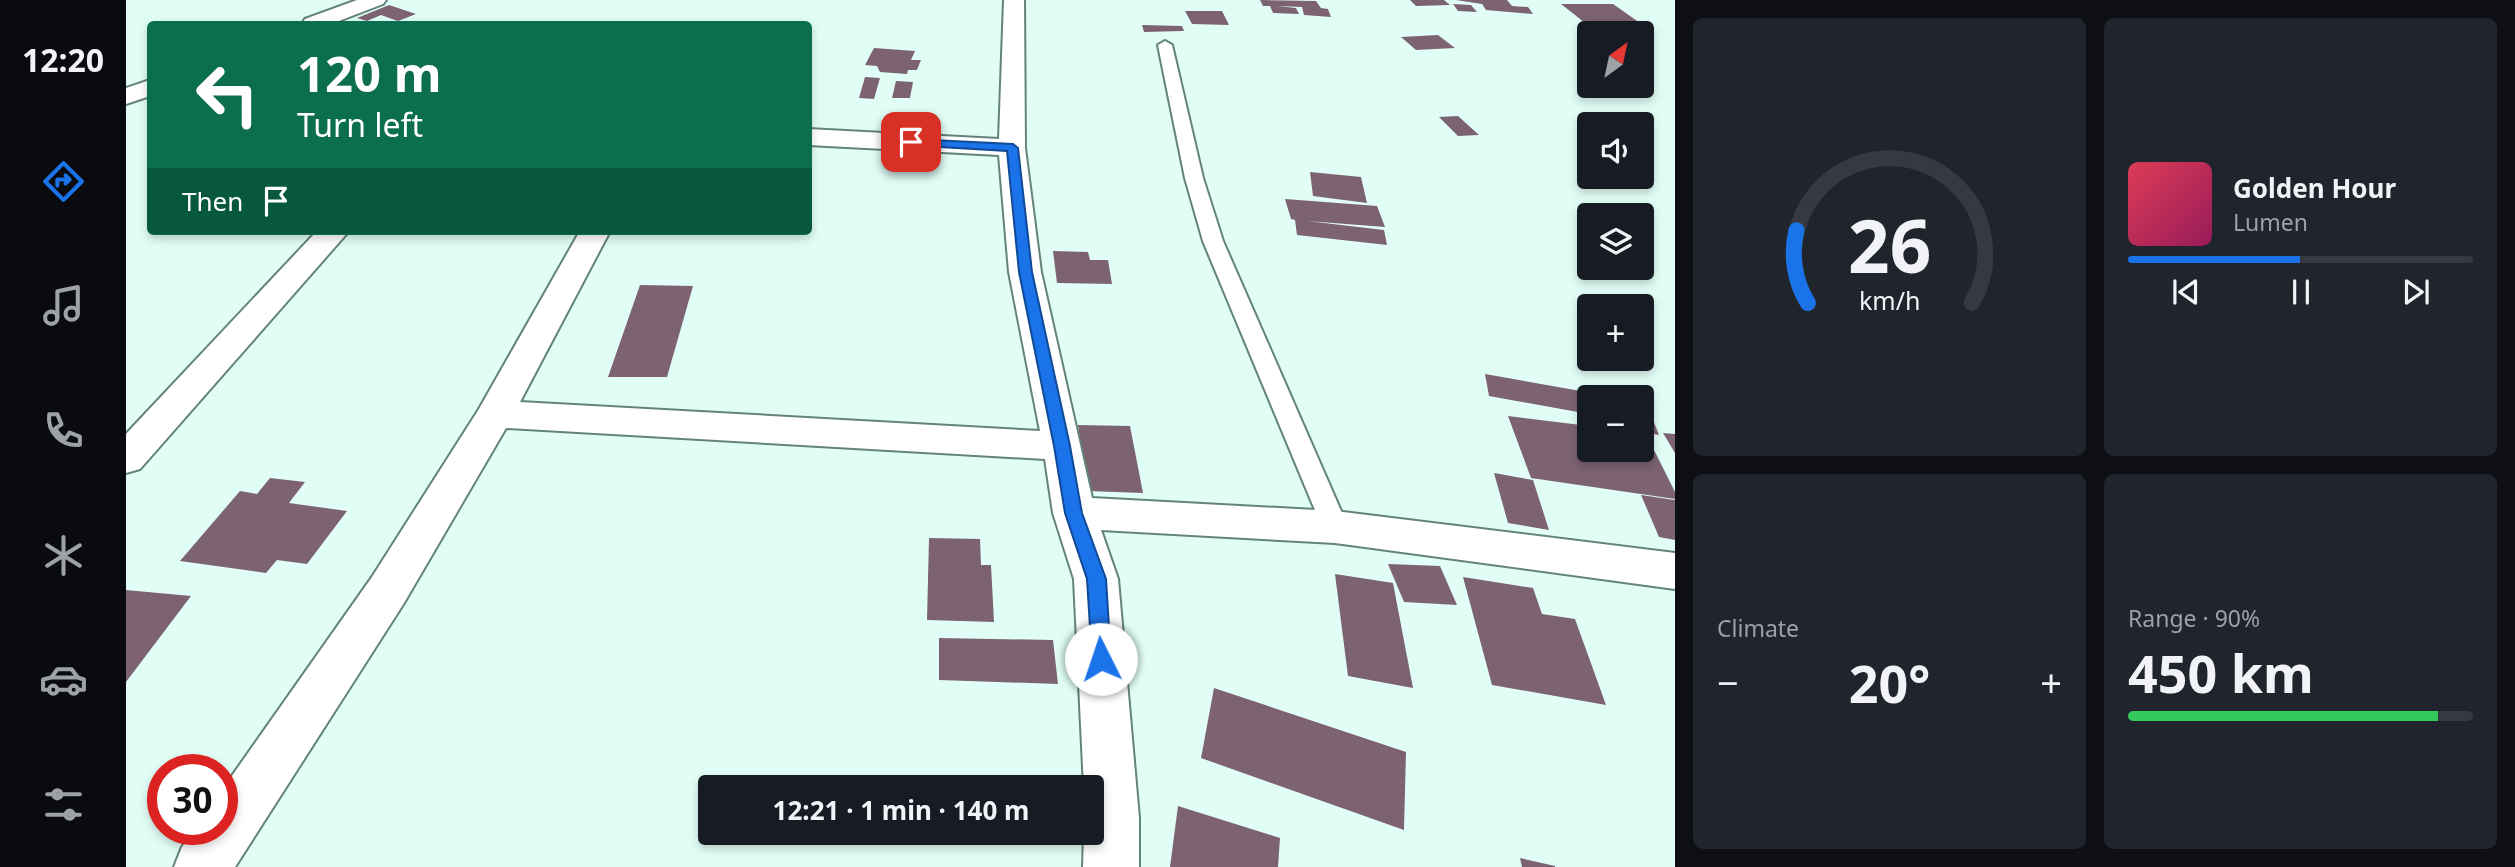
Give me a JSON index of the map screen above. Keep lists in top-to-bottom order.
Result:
{
  "north": "top right",
  "page": {
    "tabs": "12:20",
    "map_buttons": ["+", "−"],
    "turn": ["120 m", "Turn left"],
    "song": ["Golden Hour", "Lumen"],
    "then": "Then",
    "tile": [
      "Climate",
      ["Range · 90%", "450 km"]
    ],
    "heat": ["−", "20°", "+"],
    "limit": "30",
    "trip": "12:21 · 1 min · 140 m",
    "gauge": ["26", "km/h"]
  }
}
